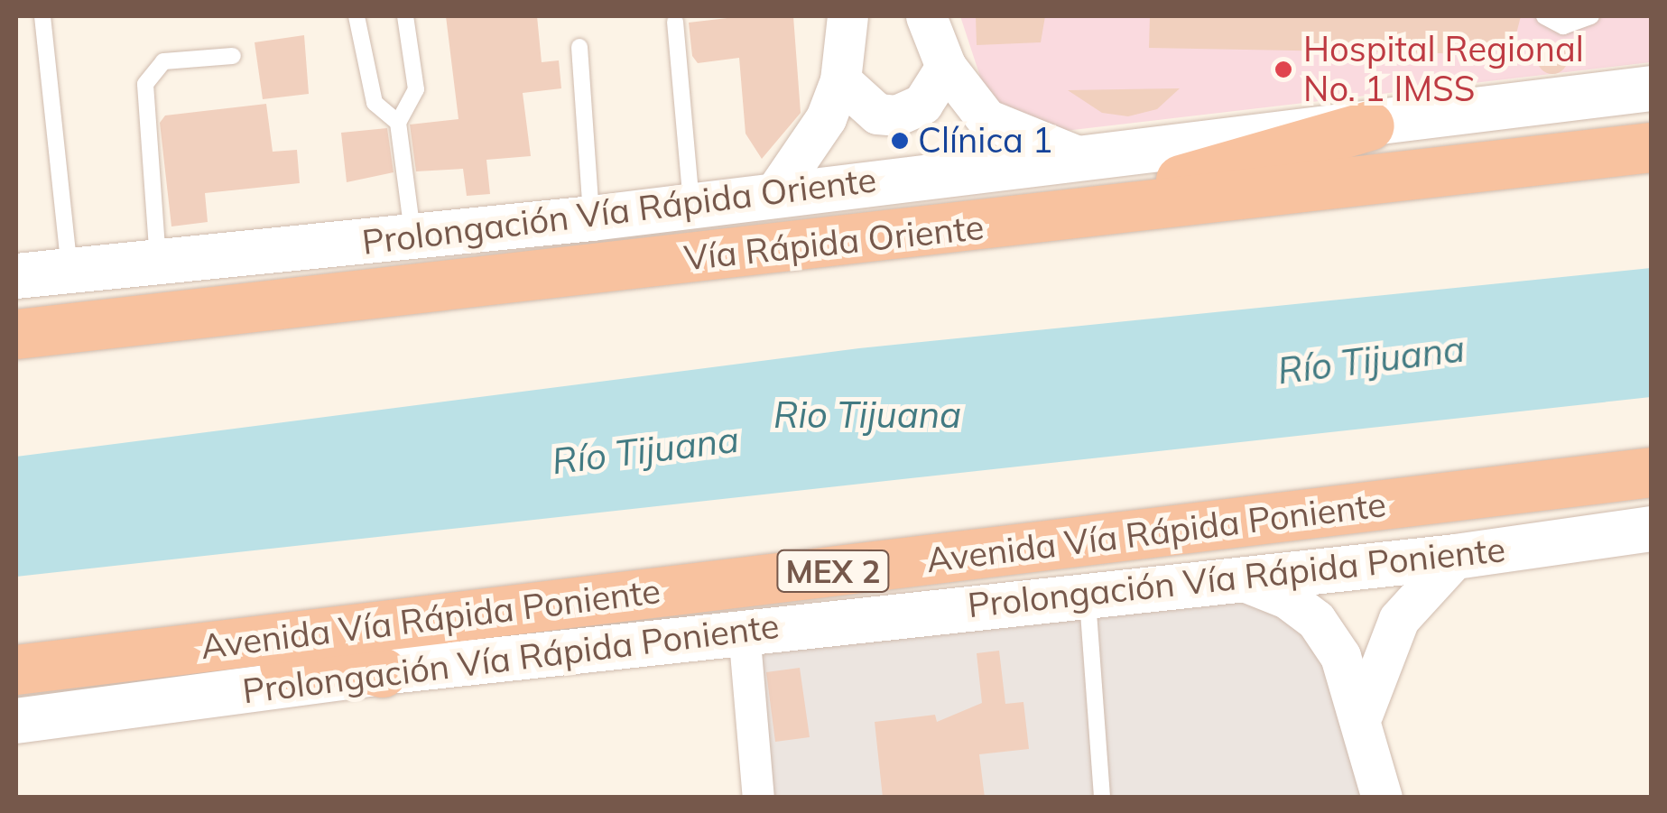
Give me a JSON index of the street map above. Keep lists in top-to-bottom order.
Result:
{
  "streets": {
    "highway": ["Vía Rápida Oriente", "Avenida Vía Rápida Poniente", "MEX 2"],
    "main road": ["Prolongación Vía Rápida Oriente", "Prolongación Vía Rápida Poniente"]
  },
  "water": ["Río Tijuana", "Rio Tijuana"],
  "places": ["Hospital Regional No. 1 IMSS", "Clínica 1"]
}
